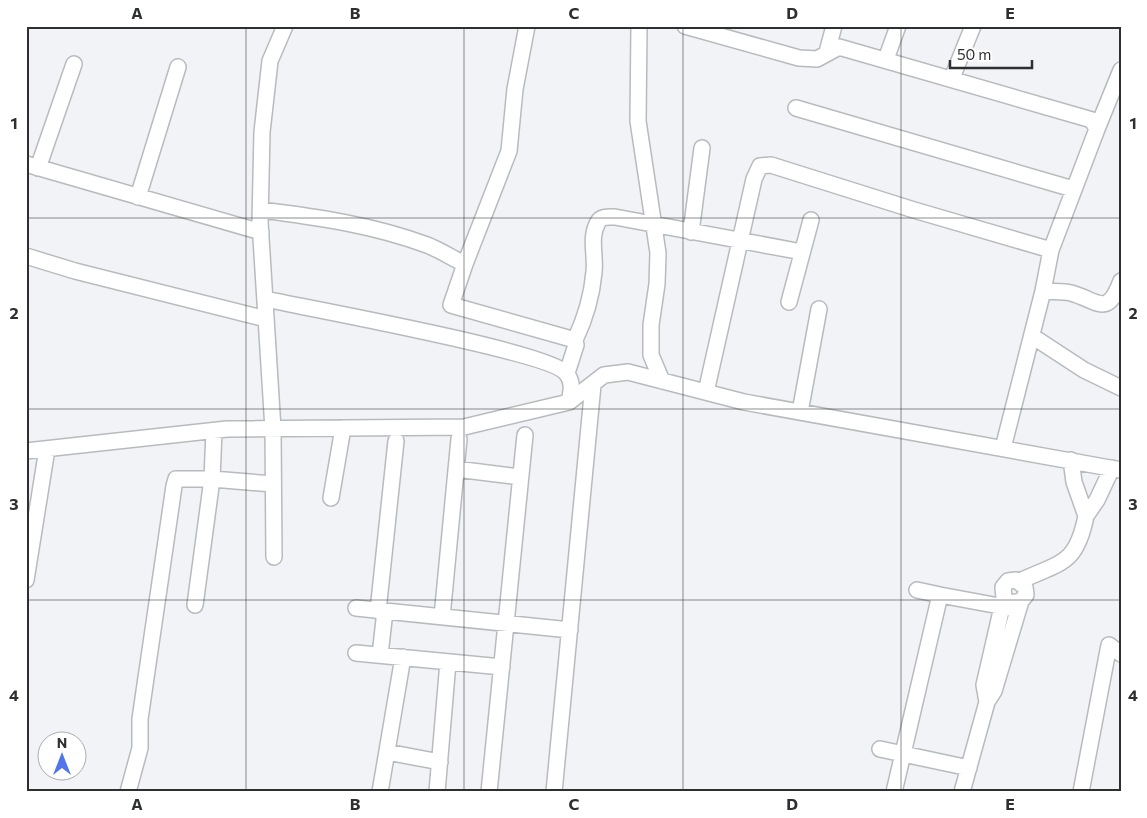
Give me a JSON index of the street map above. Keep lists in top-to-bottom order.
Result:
{
  "scale_bar": "50 m",
  "north": "top",
  "grid": {
    "columns": [
      "A",
      "B",
      "C",
      "D",
      "E"
    ],
    "rows": [
      "1",
      "2",
      "3",
      "4"
    ]
  }
}
